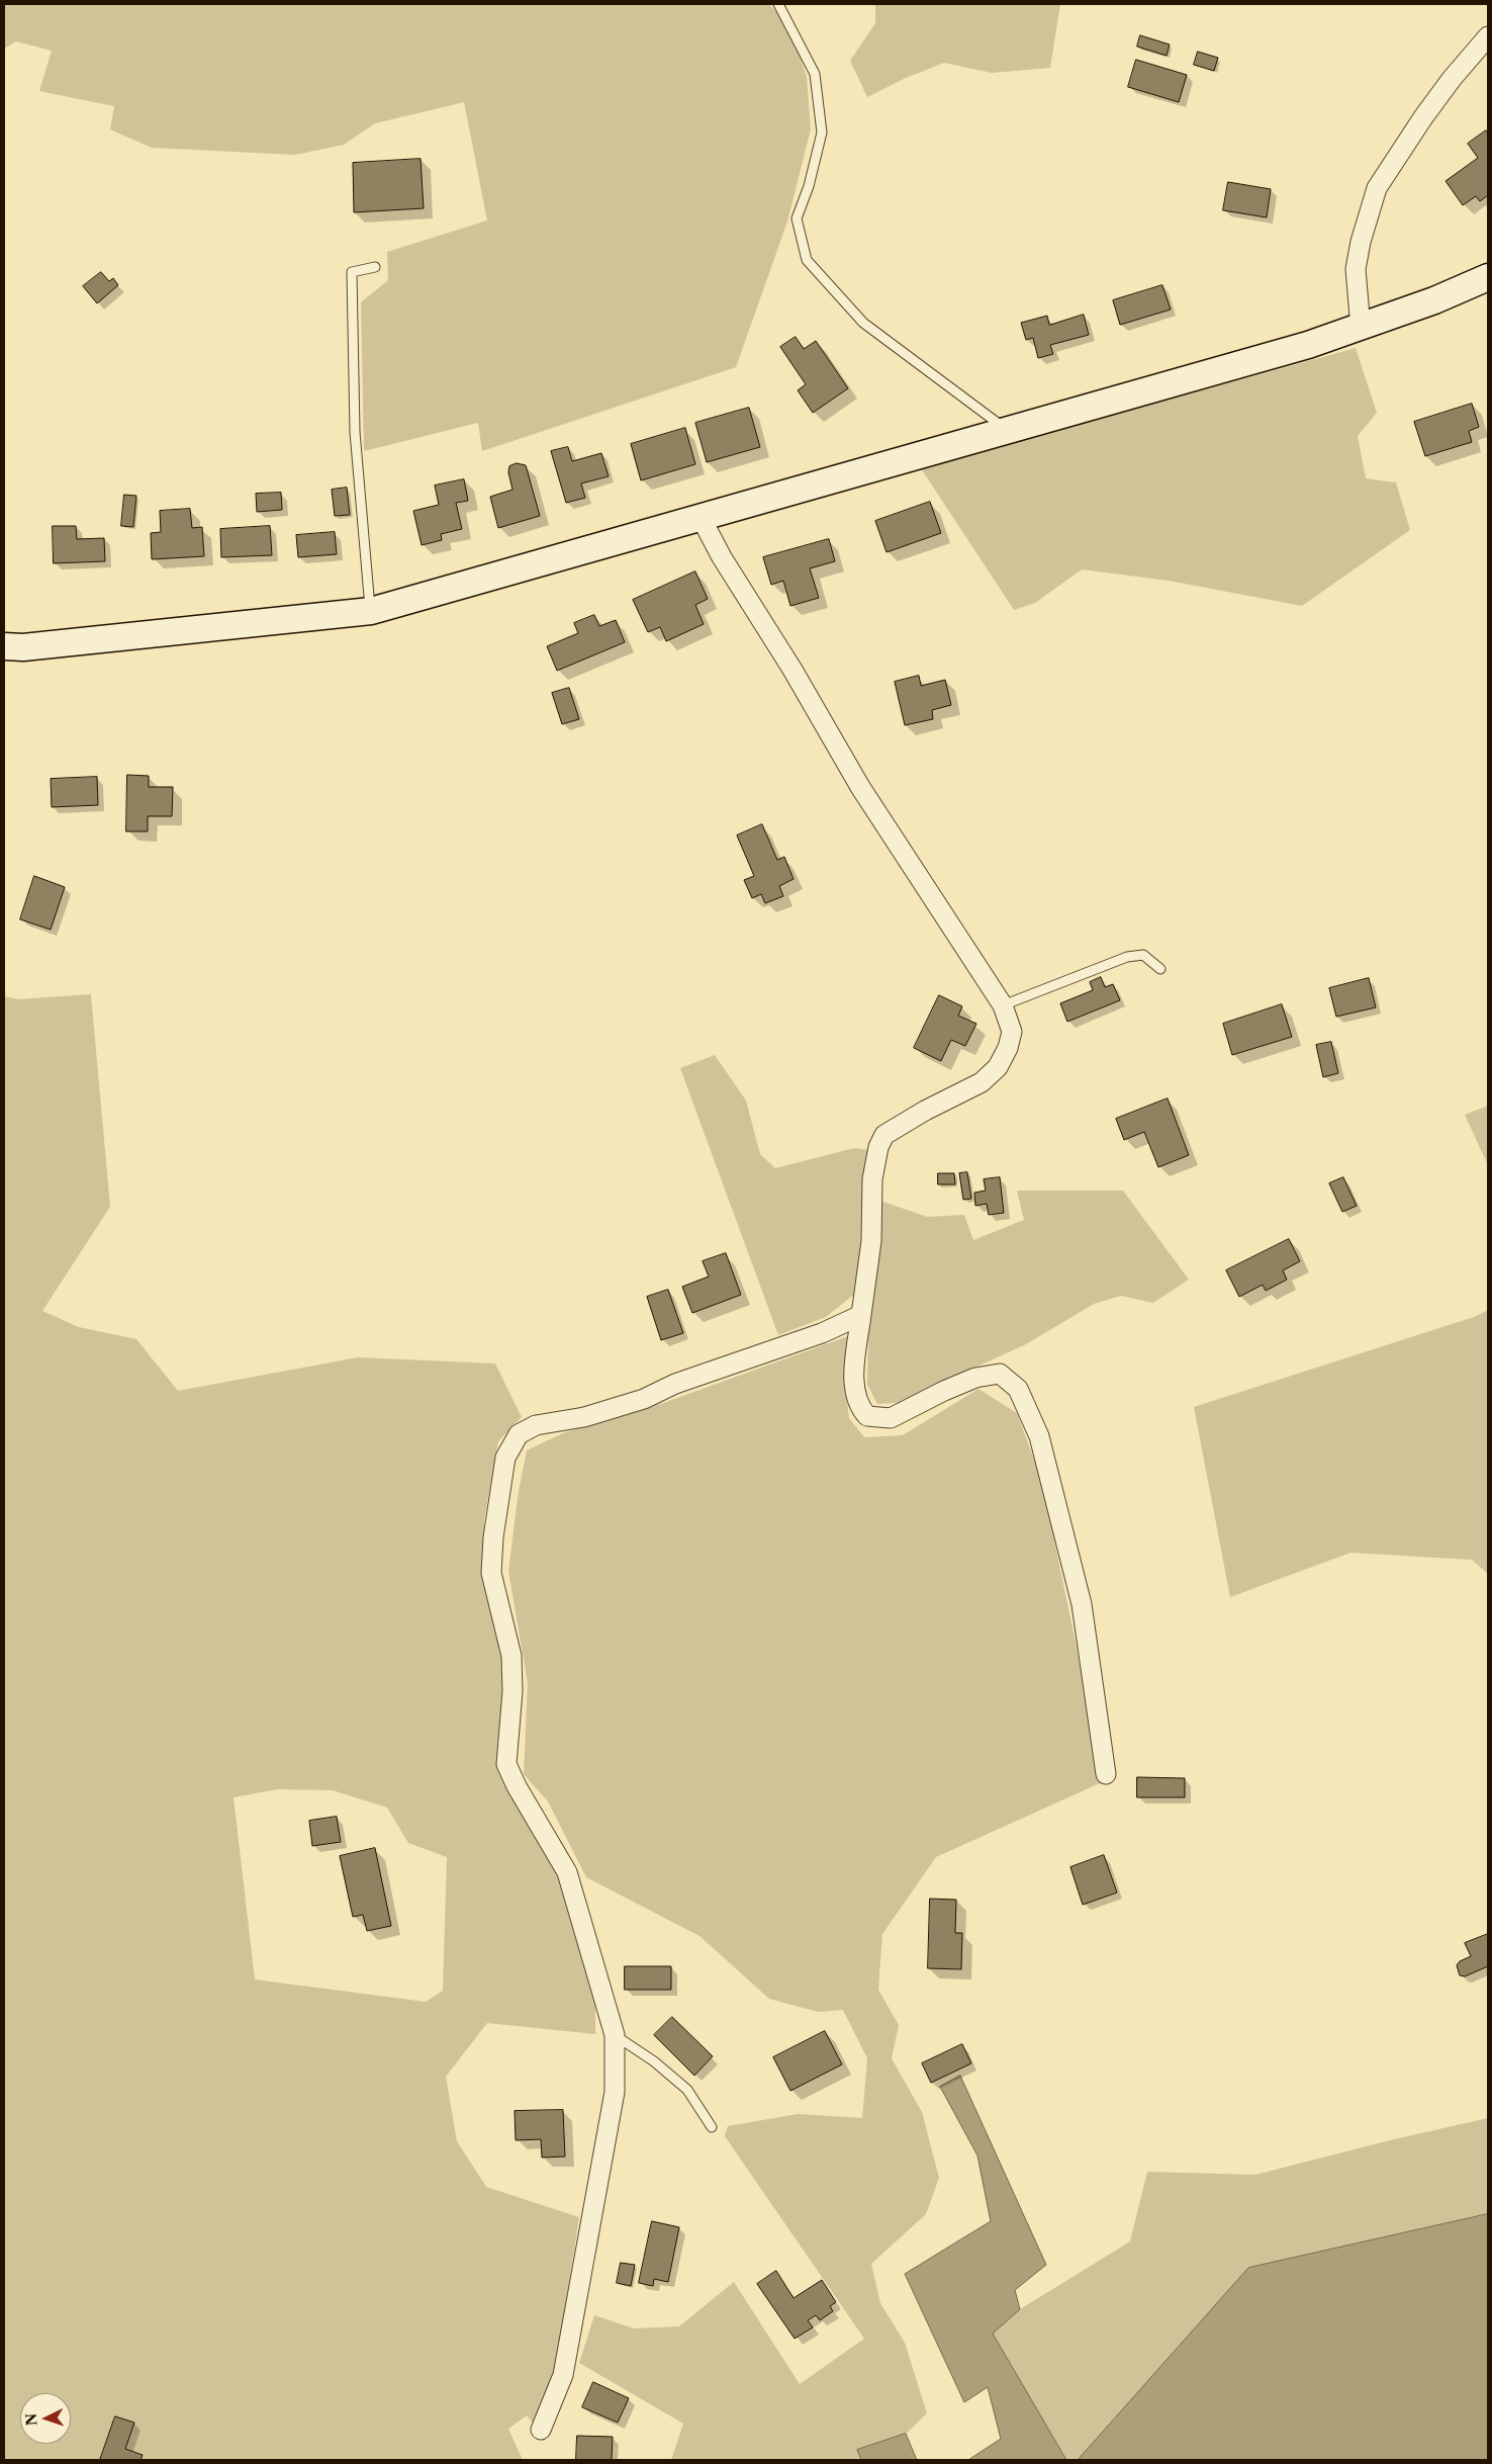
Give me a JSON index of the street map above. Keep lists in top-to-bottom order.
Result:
{
  "north": "left"
}
